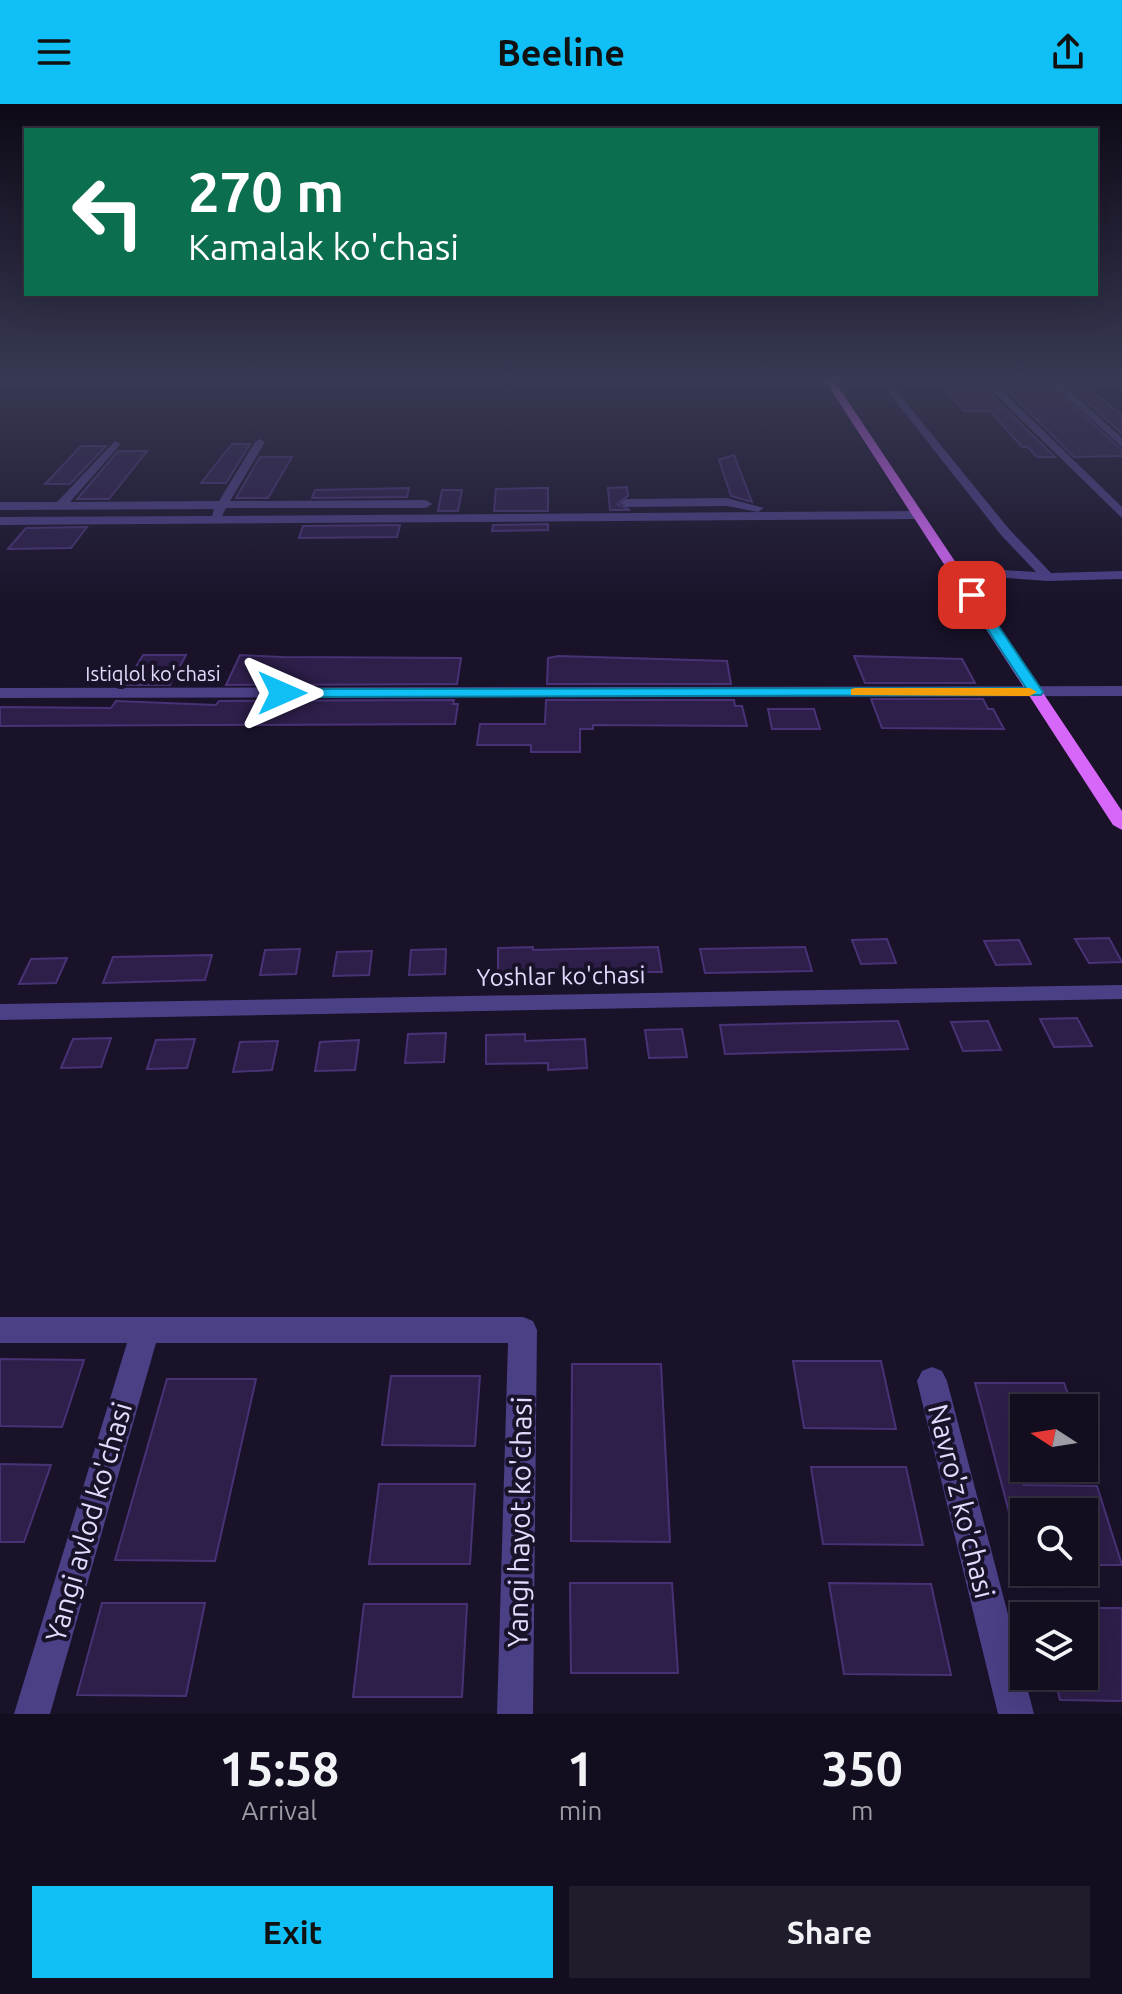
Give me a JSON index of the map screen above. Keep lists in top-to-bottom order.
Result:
{
  "streets": {
    "street": [
      "Istiqlol ko'chasi",
      "Yoshlar ko'chasi",
      "Navro'z ko'chasi",
      "Yangi avlod ko'chasi",
      "Yangi hayot ko'chasi"
    ]
  },
  "crossings": [
    ["Yangi avlod ko'chasi", "Yangi hayot ko'chasi"]
  ],
  "north": "left",
  "page": {
    "header": "Beeline",
    "turn": ["270 m", "Kamalak ko'chasi"],
    "eta": [
      "15:58",
      "Arrival",
      "1",
      "min",
      "350",
      "m"
    ],
    "buttons": ["Exit", "Share"]
  }
}
